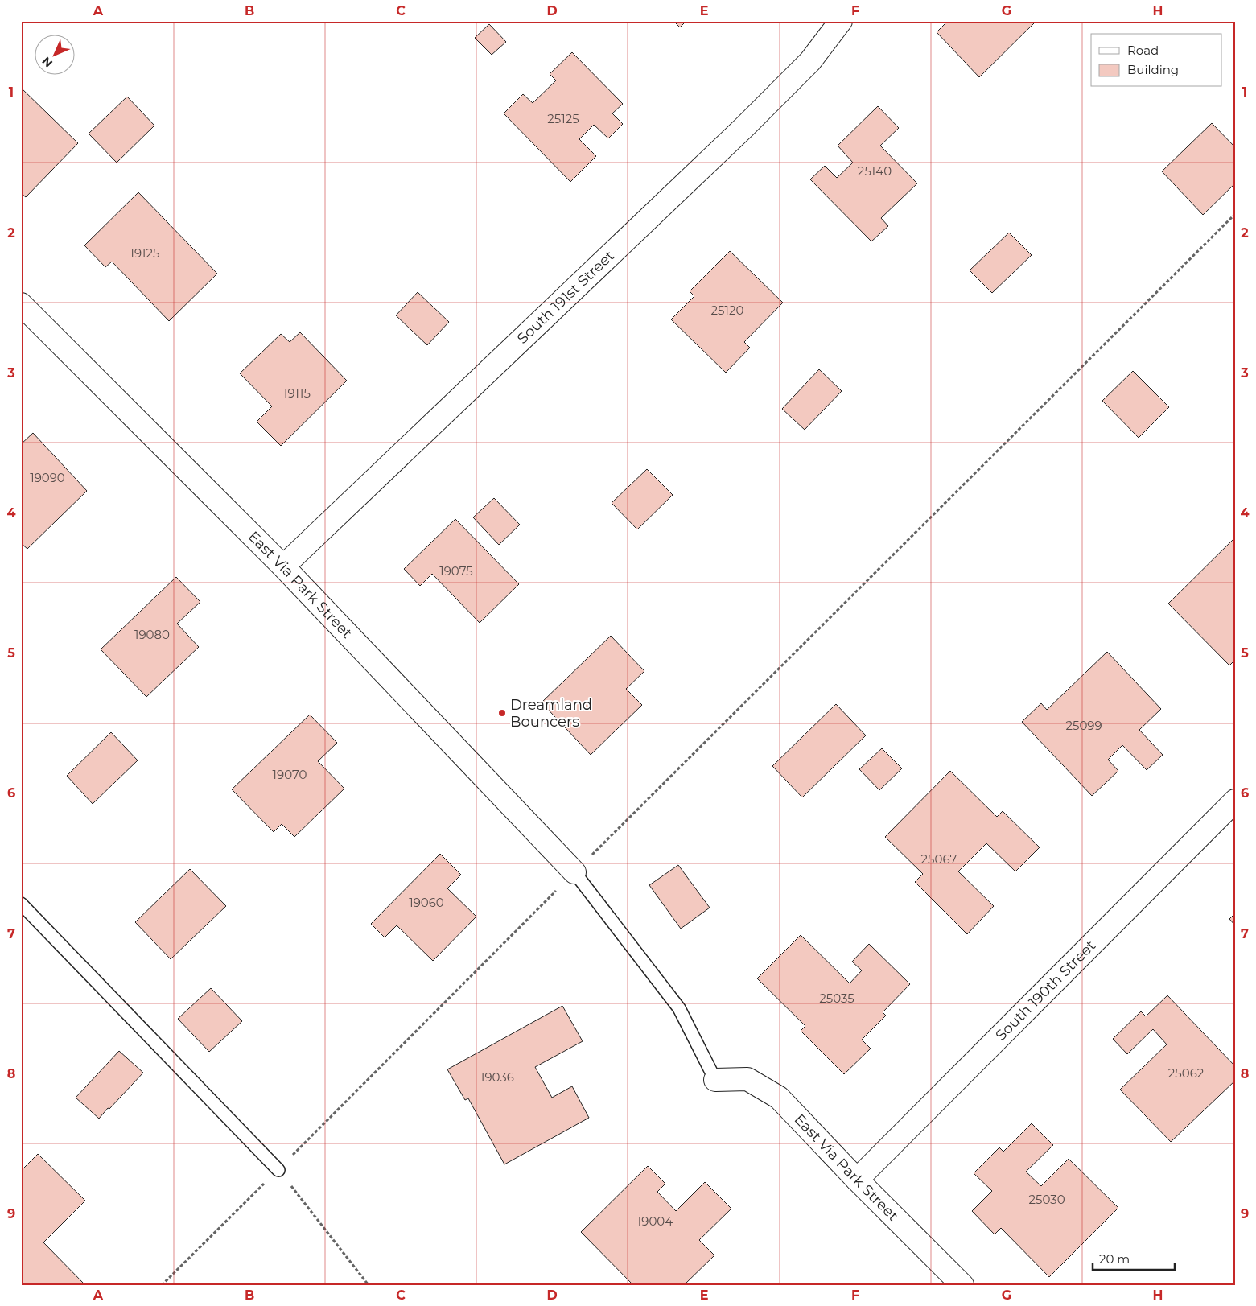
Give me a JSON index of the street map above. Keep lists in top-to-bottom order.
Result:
{
  "streets": {
    "street": ["South 191st Street", "East Via Park Street", "South 190th Street"]
  },
  "crossings": [
    ["South 191st Street", "East Via Park Street"],
    ["East Via Park Street", "South 190th Street"]
  ],
  "places": ["Dreamland Bouncers"],
  "house_numbers": [
    "25125",
    "25140",
    "19125",
    "25120",
    "19115",
    "19090",
    "19075",
    "19080",
    "25099",
    "19070",
    "25067",
    "19060",
    "25035",
    "25062",
    "19036",
    "25030",
    "19004"
  ],
  "legend": ["Road", "Building"],
  "scale_bar": "20 m",
  "north": "bottom left",
  "grid": {
    "columns": [
      "A",
      "B",
      "C",
      "D",
      "E",
      "F",
      "G",
      "H"
    ],
    "rows": [
      "1",
      "2",
      "3",
      "4",
      "5",
      "6",
      "7",
      "8",
      "9"
    ]
  }
}
